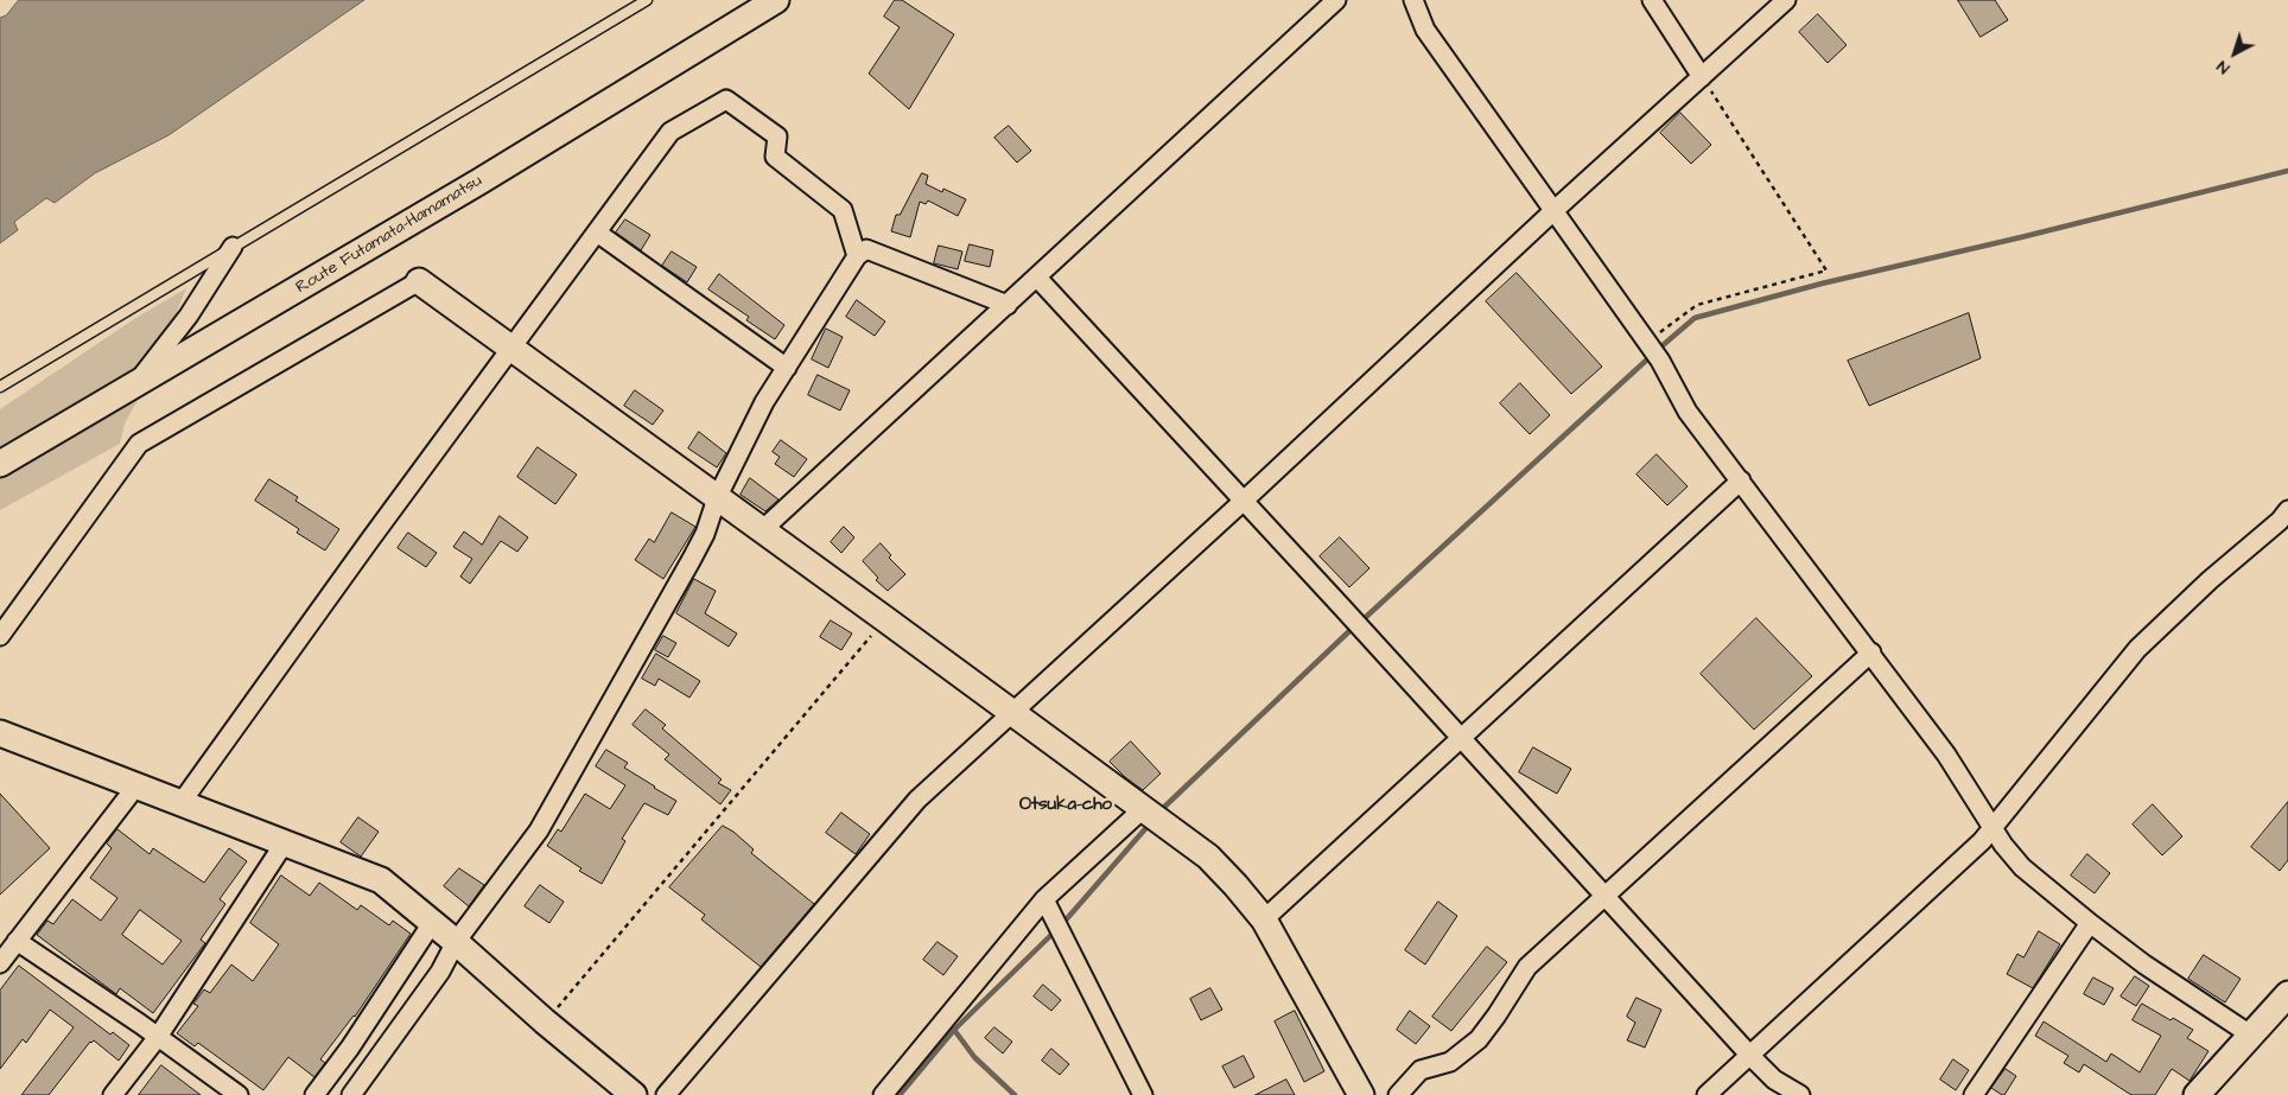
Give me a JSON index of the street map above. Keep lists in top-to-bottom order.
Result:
{
  "streets": {
    "street": ["Route Futamata-Hamamatsu"]
  },
  "districts": ["Otsuka-cho"],
  "north": "bottom left"
}
